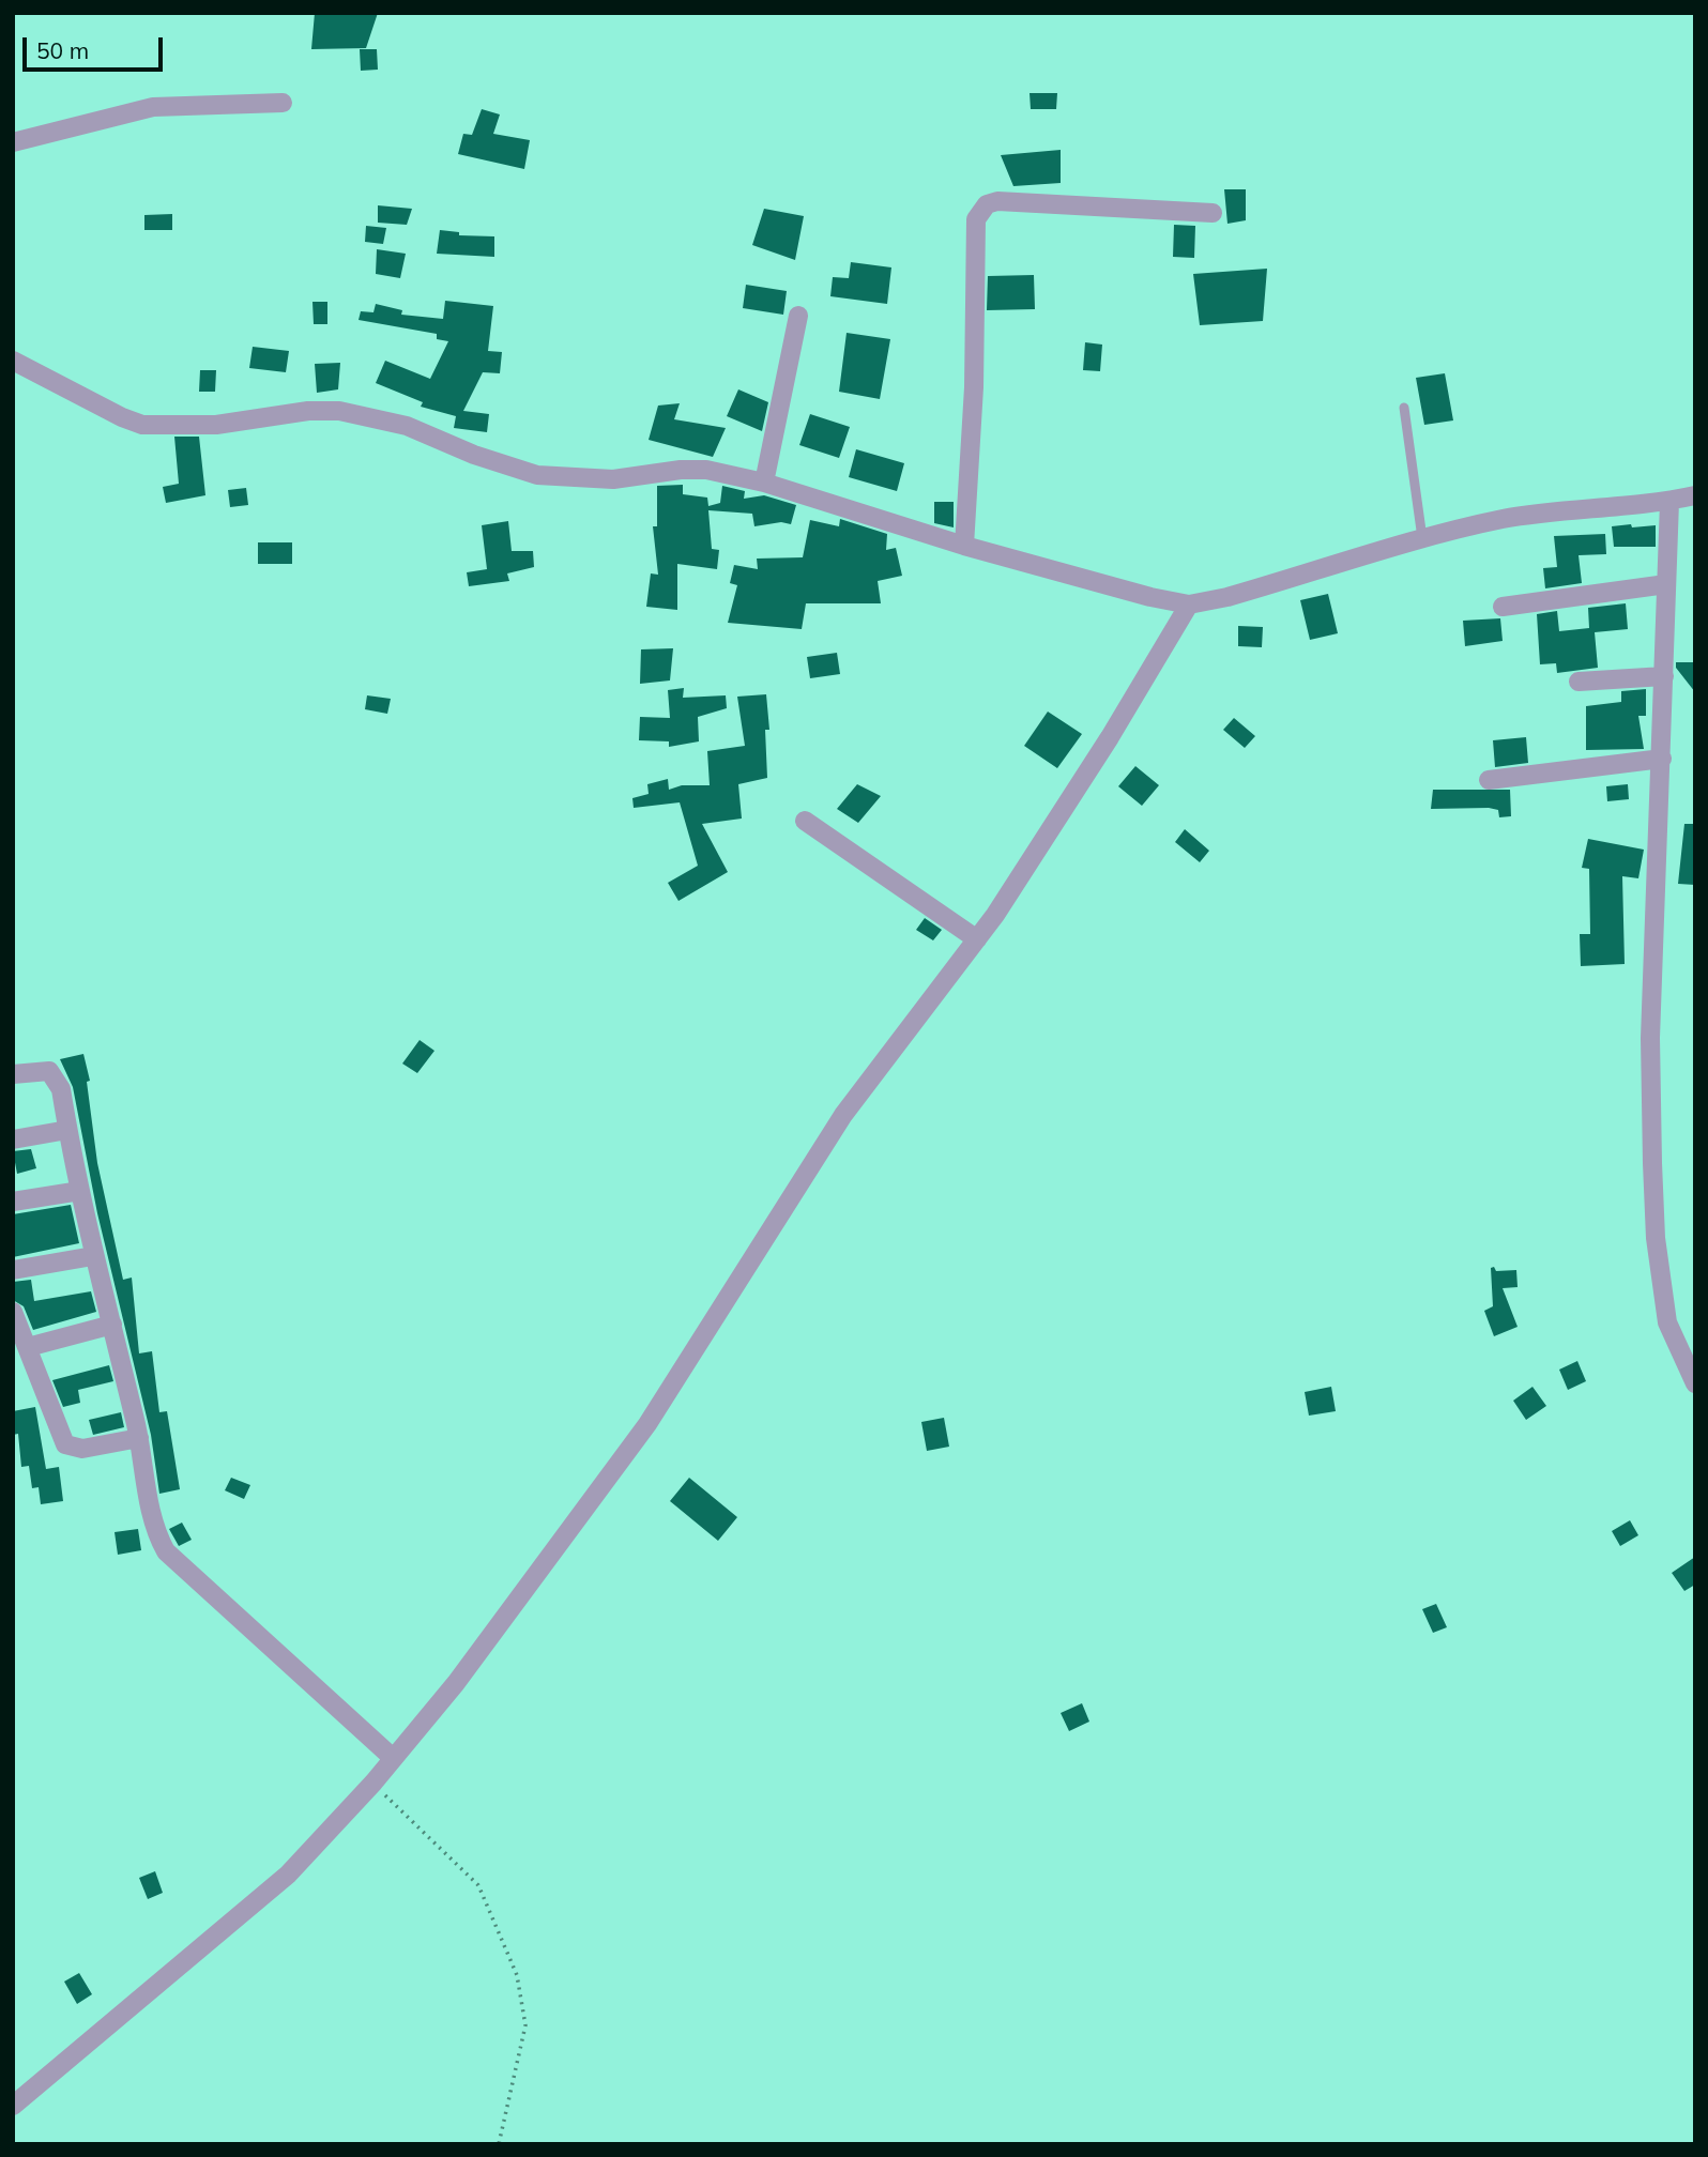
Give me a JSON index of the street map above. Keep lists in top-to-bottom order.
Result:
{
  "scale_bar": "50 m"
}
